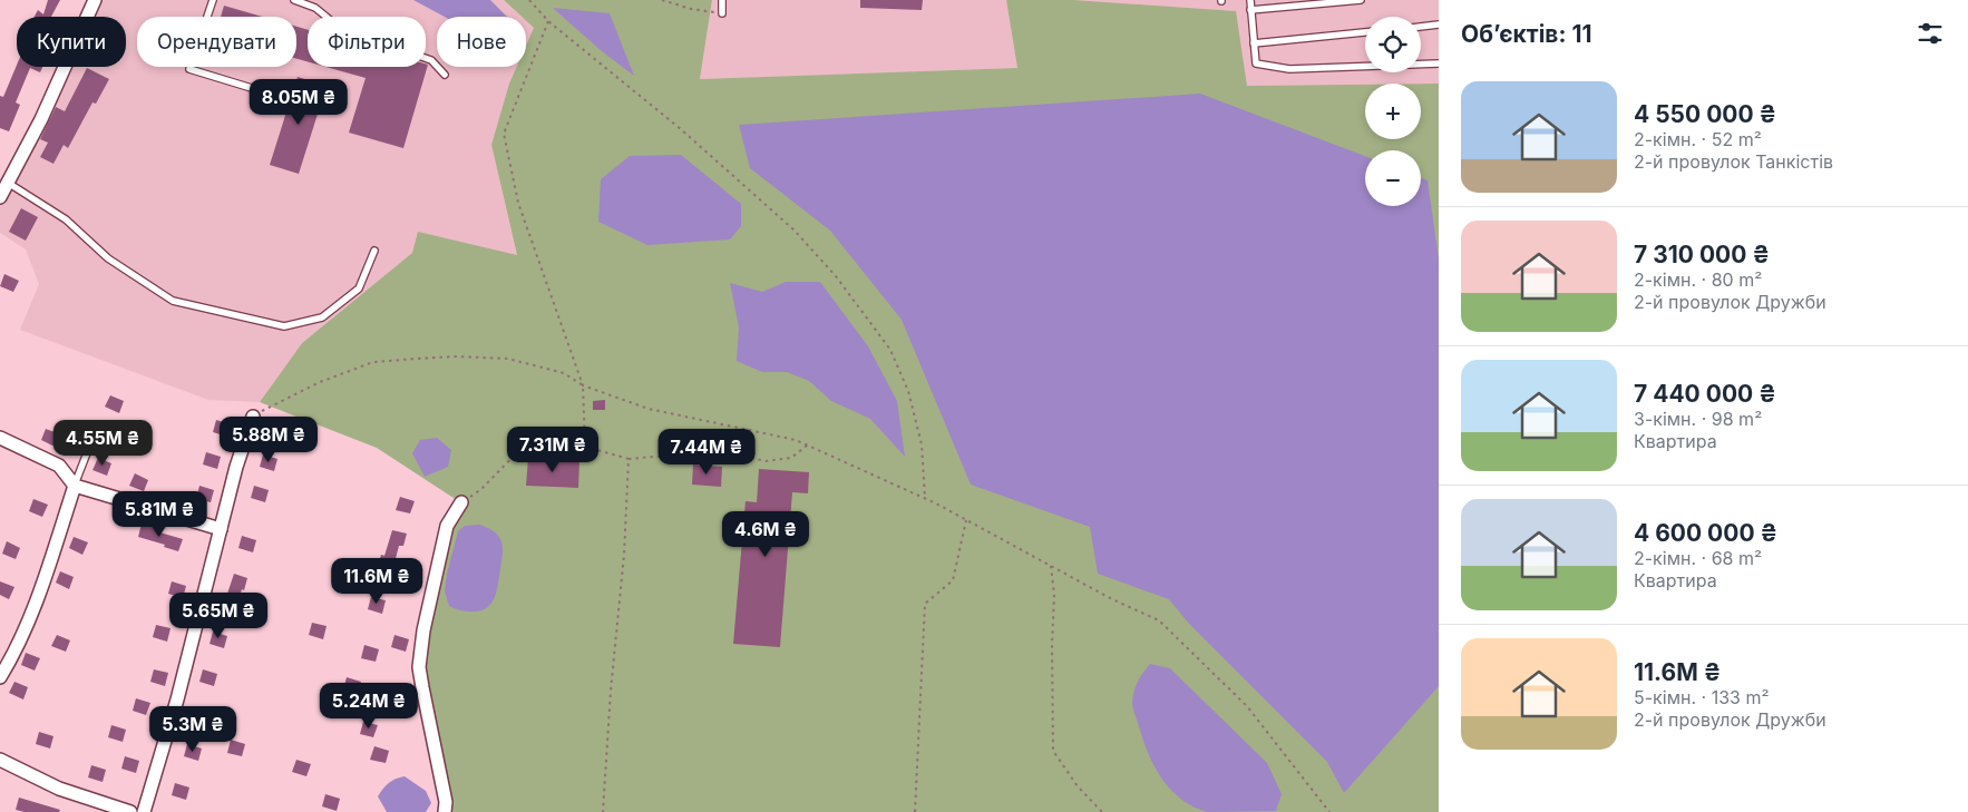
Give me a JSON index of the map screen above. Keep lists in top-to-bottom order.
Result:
{
  "page": {
    "heading": "Об’єктів: 11",
    "map_buttons": ["+", "−"],
    "chip": [
      "Купити",
      "Орендувати",
      "Фільтри",
      "Нове"
    ],
    "list": [
      {
        "name": "4 550 000 ₴",
        "note": "2-кімн. · 52 m² · 2-й провулок Танкістів"
      },
      {
        "name": "7 310 000 ₴",
        "note": "2-кімн. · 80 m² · 2-й провулок Дружби"
      },
      {
        "name": "7 440 000 ₴",
        "note": "3-кімн. · 98 m² · Квартира"
      },
      {
        "name": "4 600 000 ₴",
        "note": "2-кімн. · 68 m² · Квартира"
      },
      {
        "name": "11.6M ₴",
        "note": "5-кімн. · 133 m² · 2-й провулок Дружби"
      }
    ],
    "price": [
      "8.05M ₴",
      "5.88M ₴",
      "4.55M ₴",
      "7.31M ₴",
      "7.44M ₴",
      "5.81M ₴",
      "4.6M ₴",
      "11.6M ₴",
      "5.65M ₴",
      "5.24M ₴",
      "5.3M ₴"
    ]
  }
}
